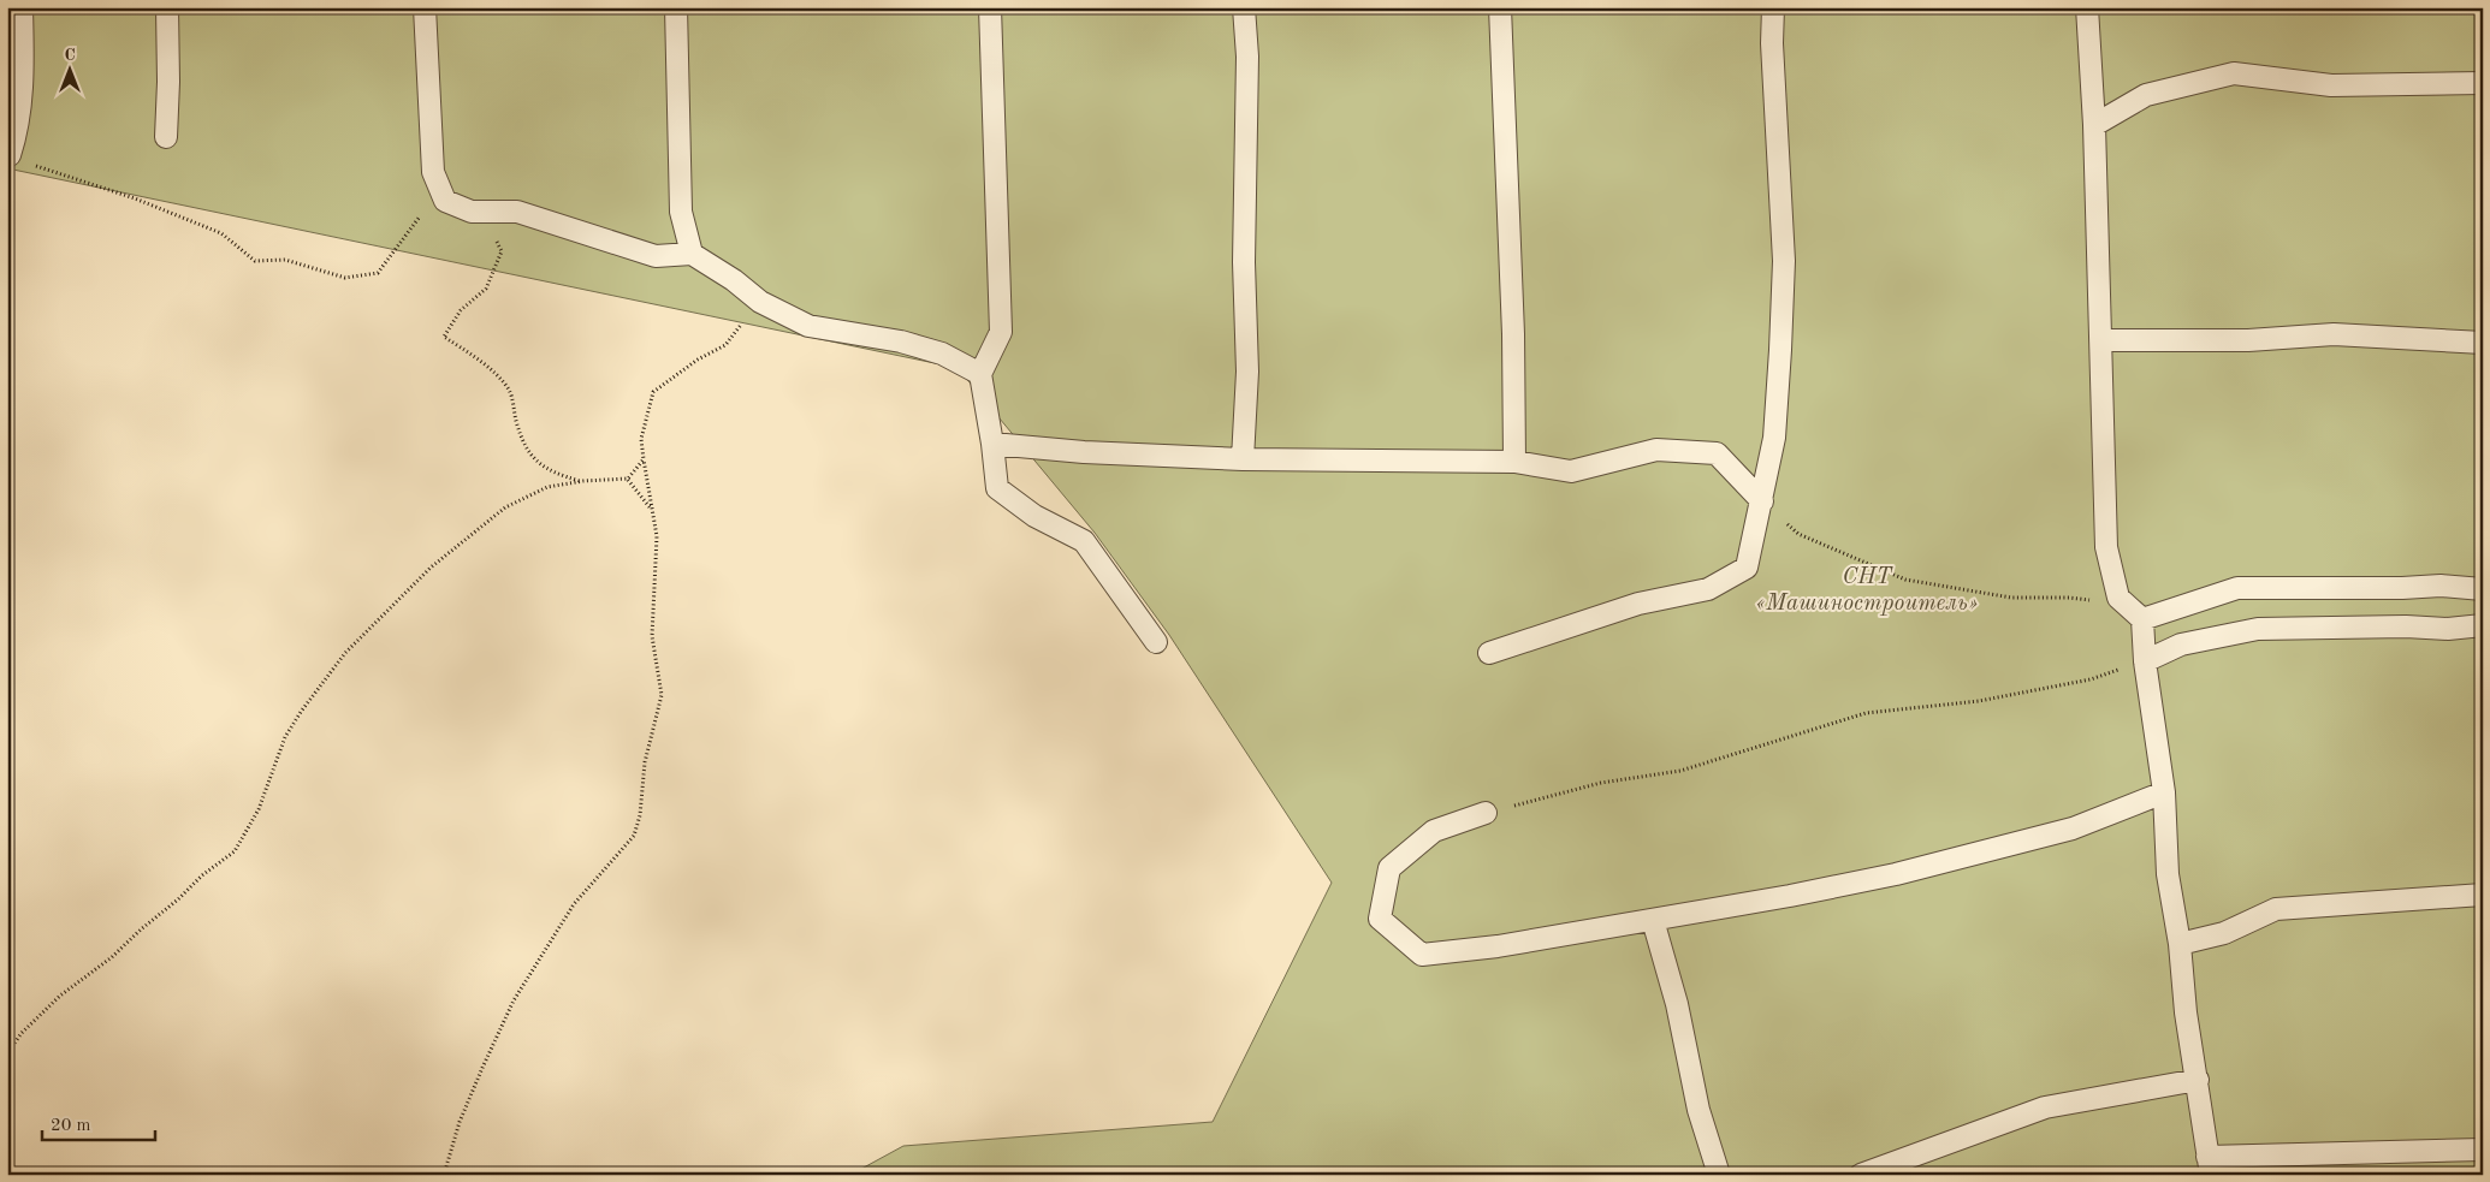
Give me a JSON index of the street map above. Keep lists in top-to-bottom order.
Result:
{
  "parks": ["СНТ «Машиностроитель»"],
  "scale_bar": "20 m",
  "north": "top"
}
